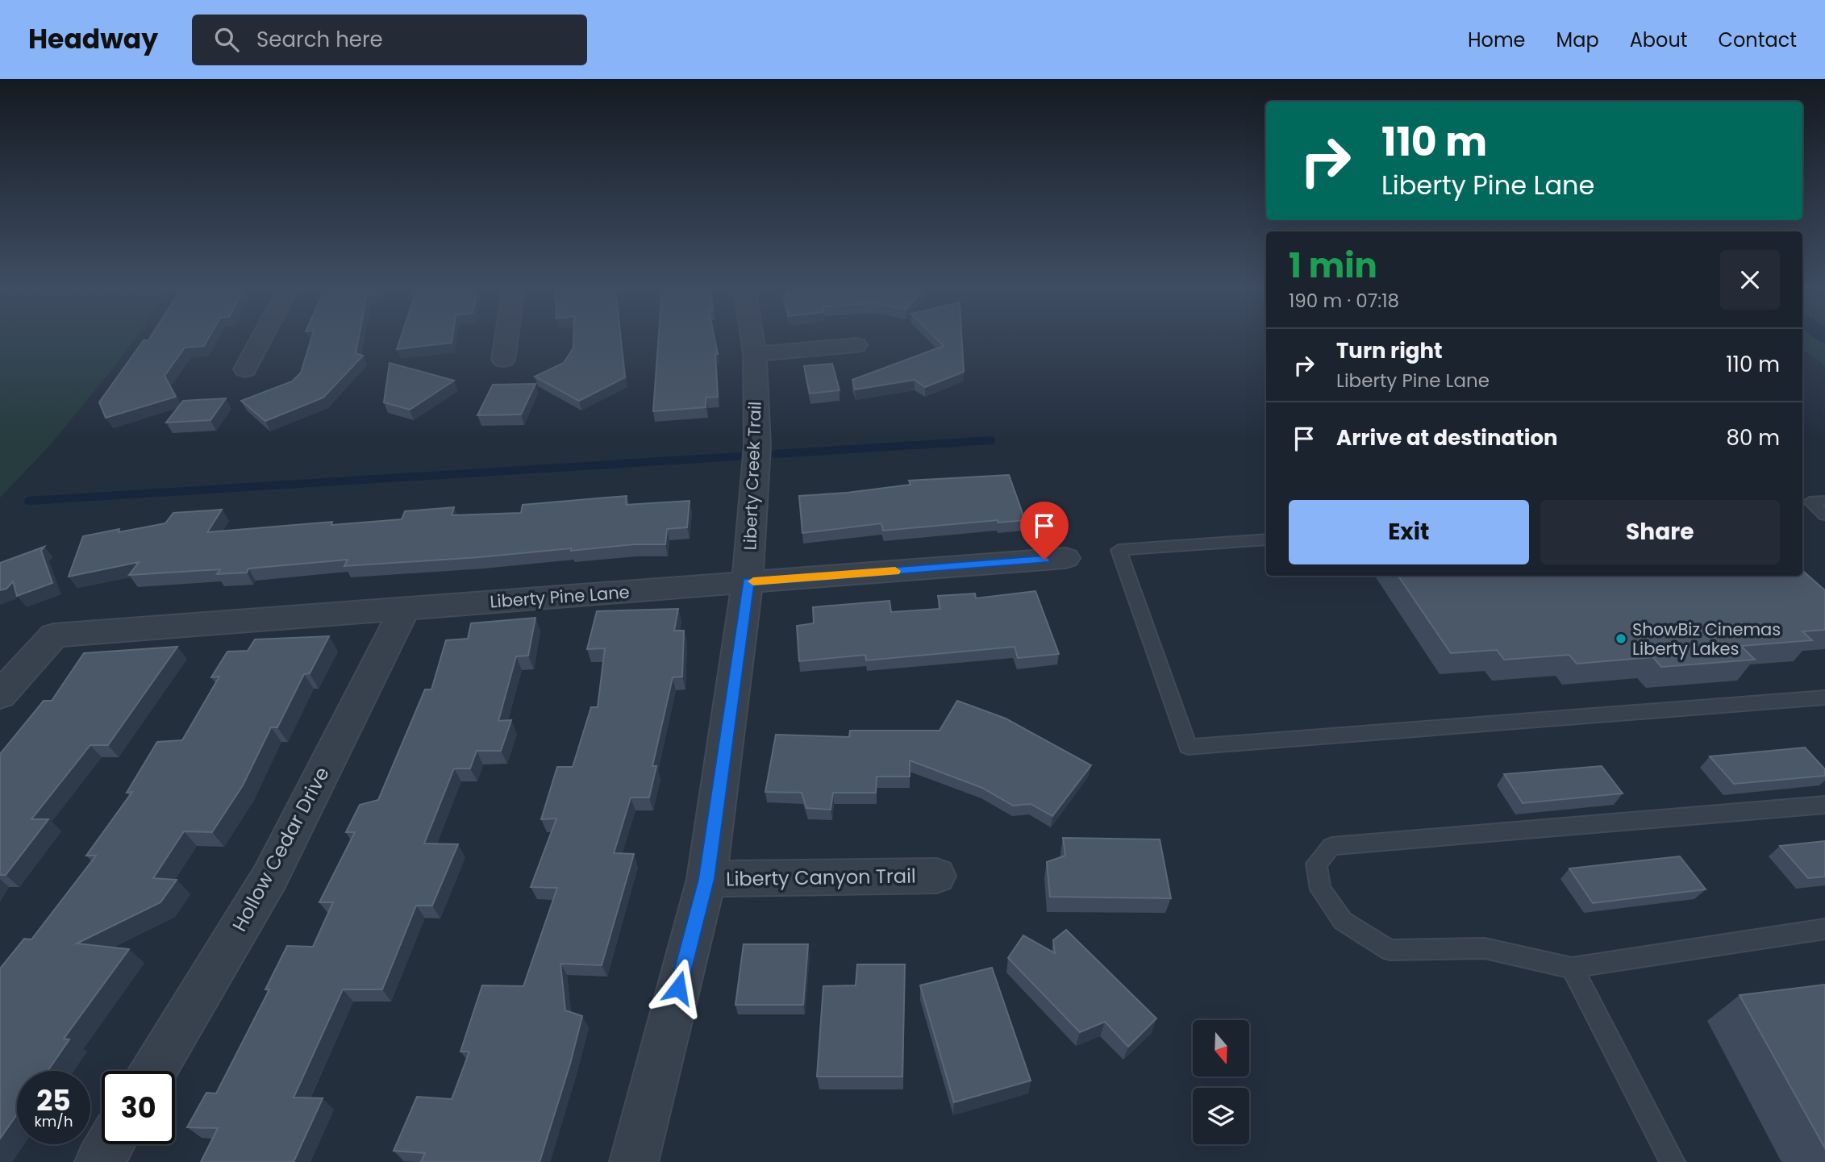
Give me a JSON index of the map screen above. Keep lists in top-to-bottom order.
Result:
{
  "streets": {
    "street": [
      "Liberty Creek Trail",
      "Liberty Pine Lane",
      "Hollow Cedar Drive",
      "Liberty Canyon Trail"
    ]
  },
  "crossings": [
    ["Liberty Creek Trail", "Liberty Pine Lane"],
    ["Liberty Creek Trail", "Liberty Canyon Trail"],
    ["Liberty Pine Lane", "Hollow Cedar Drive"]
  ],
  "places": ["ShowBiz Cinemas Liberty Lakes"],
  "north": "bottom",
  "page": {
    "header": "Headway",
    "search": "Search here",
    "nav": [
      "Home",
      "Map",
      "About",
      "Contact"
    ],
    "turn": ["110 m", "Liberty Pine Lane"],
    "heading": ["1 min", "190 m · 07:18"],
    "list": [
      {
        "name": "Turn right",
        "note": "Liberty Pine Lane",
        "value": "110 m"
      },
      {
        "name": "Arrive at destination",
        "value": "80 m"
      }
    ],
    "buttons": ["Exit", "Share"],
    "speed": "25 km/h",
    "limit": "30"
  }
}
